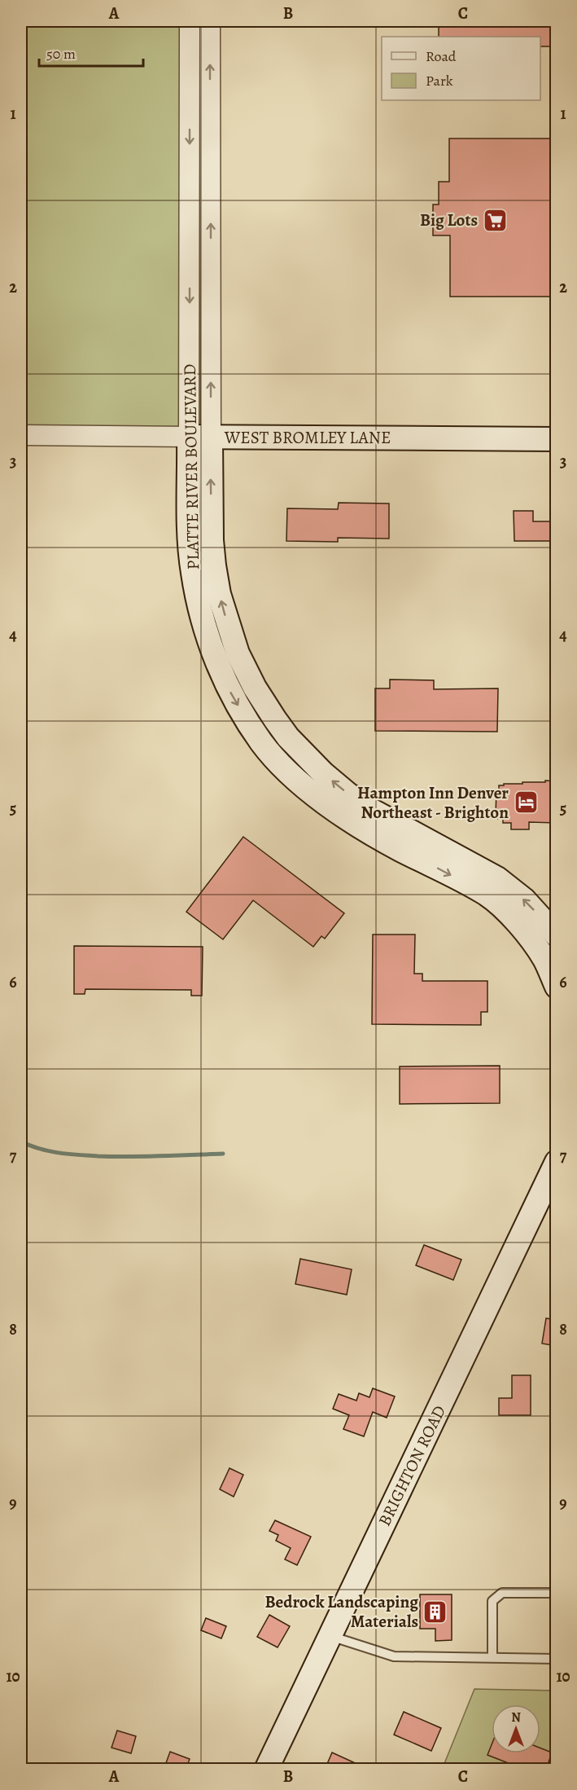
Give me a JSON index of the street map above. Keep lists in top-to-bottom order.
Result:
{
  "streets": {
    "main road": ["WEST BROMLEY LANE", "PLATTE RIVER BOULEVARD", "BRIGHTON ROAD"]
  },
  "crossings": [
    ["WEST BROMLEY LANE", "PLATTE RIVER BOULEVARD"]
  ],
  "places": {
    "supermarket": ["Big Lots"],
    "hotel": ["Hampton Inn Denver Northeast - Brighton"],
    "building": ["Bedrock Landscaping Materials"]
  },
  "legend": ["Road", "Park"],
  "scale_bar": "50 m",
  "north": "top",
  "grid": {
    "columns": ["A", "B", "C"],
    "rows": [
      "1",
      "2",
      "3",
      "4",
      "5",
      "6",
      "7",
      "8",
      "9",
      "10"
    ]
  }
}
